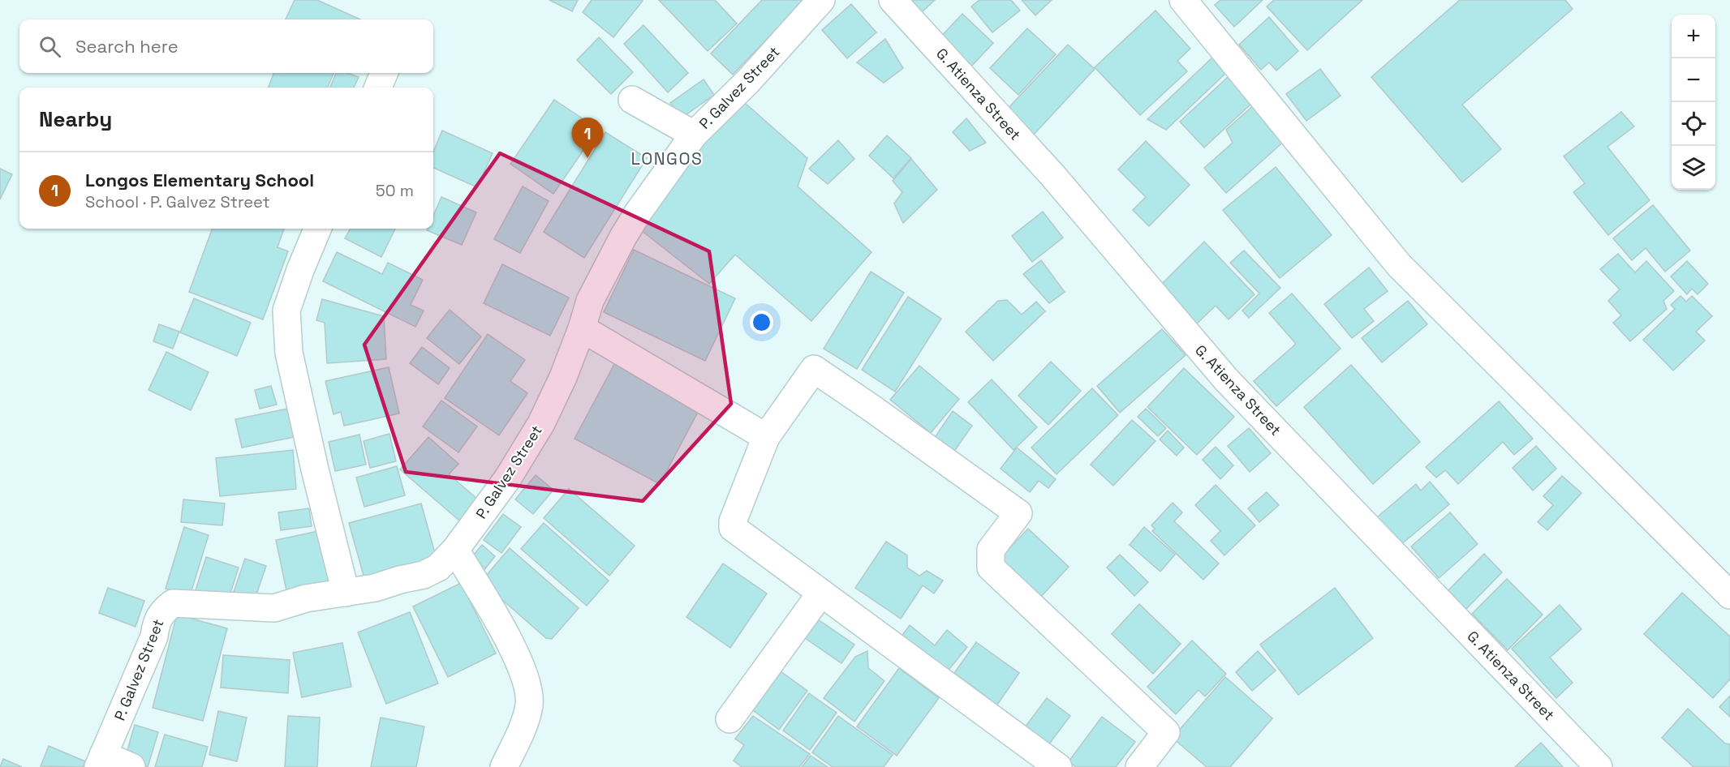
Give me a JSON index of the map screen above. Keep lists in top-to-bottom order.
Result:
{
  "streets": {
    "street": ["P. Galvez Street", "G. Atienza Street"]
  },
  "districts": ["LONGOS"],
  "page": {
    "map_buttons": ["+", "−"],
    "search": "Search here",
    "heading": "Nearby",
    "pins": "1",
    "list": [
      {
        "mark": "1",
        "name": "Longos Elementary School",
        "note": "School · P. Galvez Street",
        "value": "50 m"
      }
    ]
  }
}
